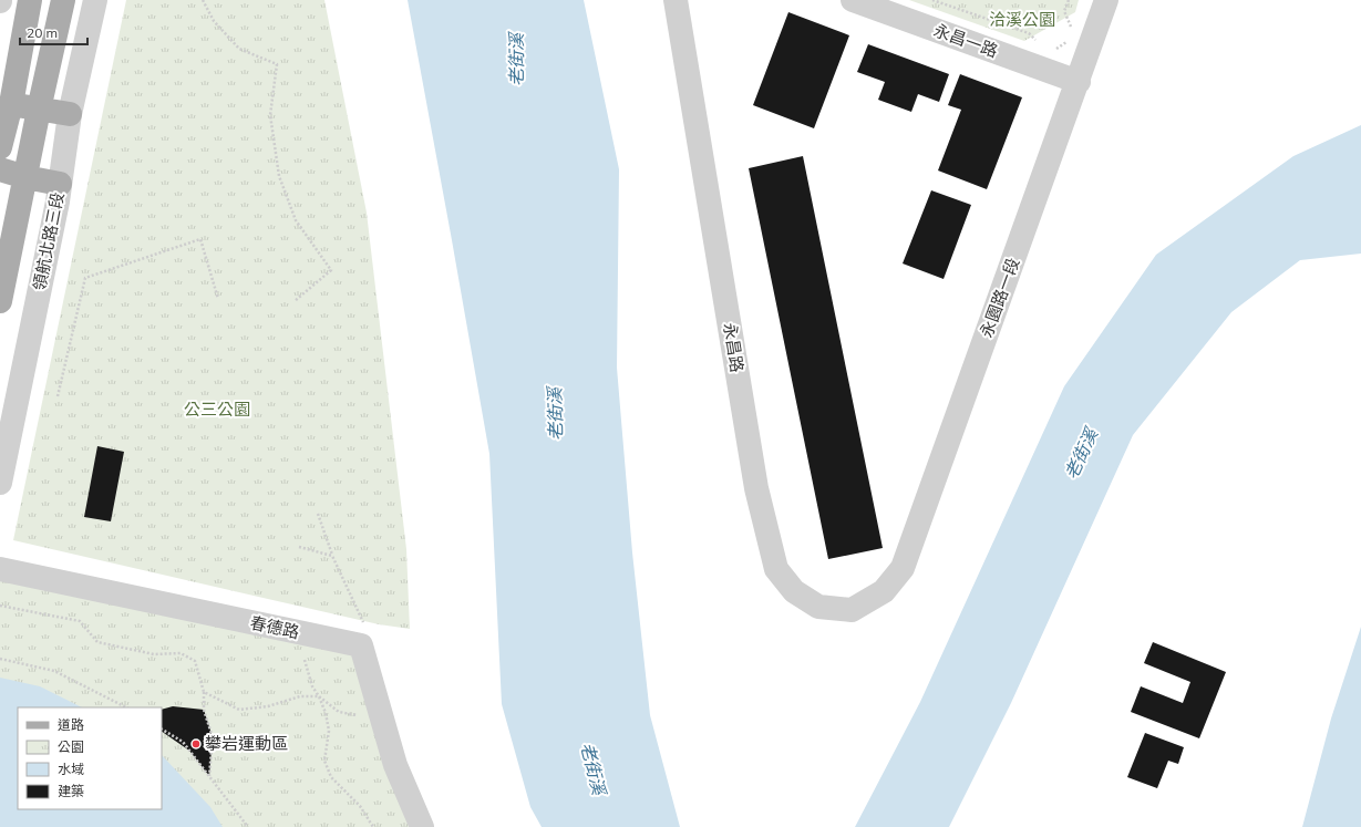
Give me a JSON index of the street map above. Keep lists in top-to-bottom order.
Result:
{
  "streets": {
    "street": [
      "永昌一路",
      "領航北路三段",
      "永園路一段",
      "永昌路",
      "春德路"
    ]
  },
  "crossings": [
    ["永昌一路", "永園路一段"],
    ["永園路一段", "永昌路"]
  ],
  "water": ["老街溪"],
  "parks": ["洽溪公園", "公三公園"],
  "places": ["攀岩運動區"],
  "legend": [
    "道路",
    "公園",
    "水域",
    "建築"
  ],
  "scale_bar": "20 m"
}
